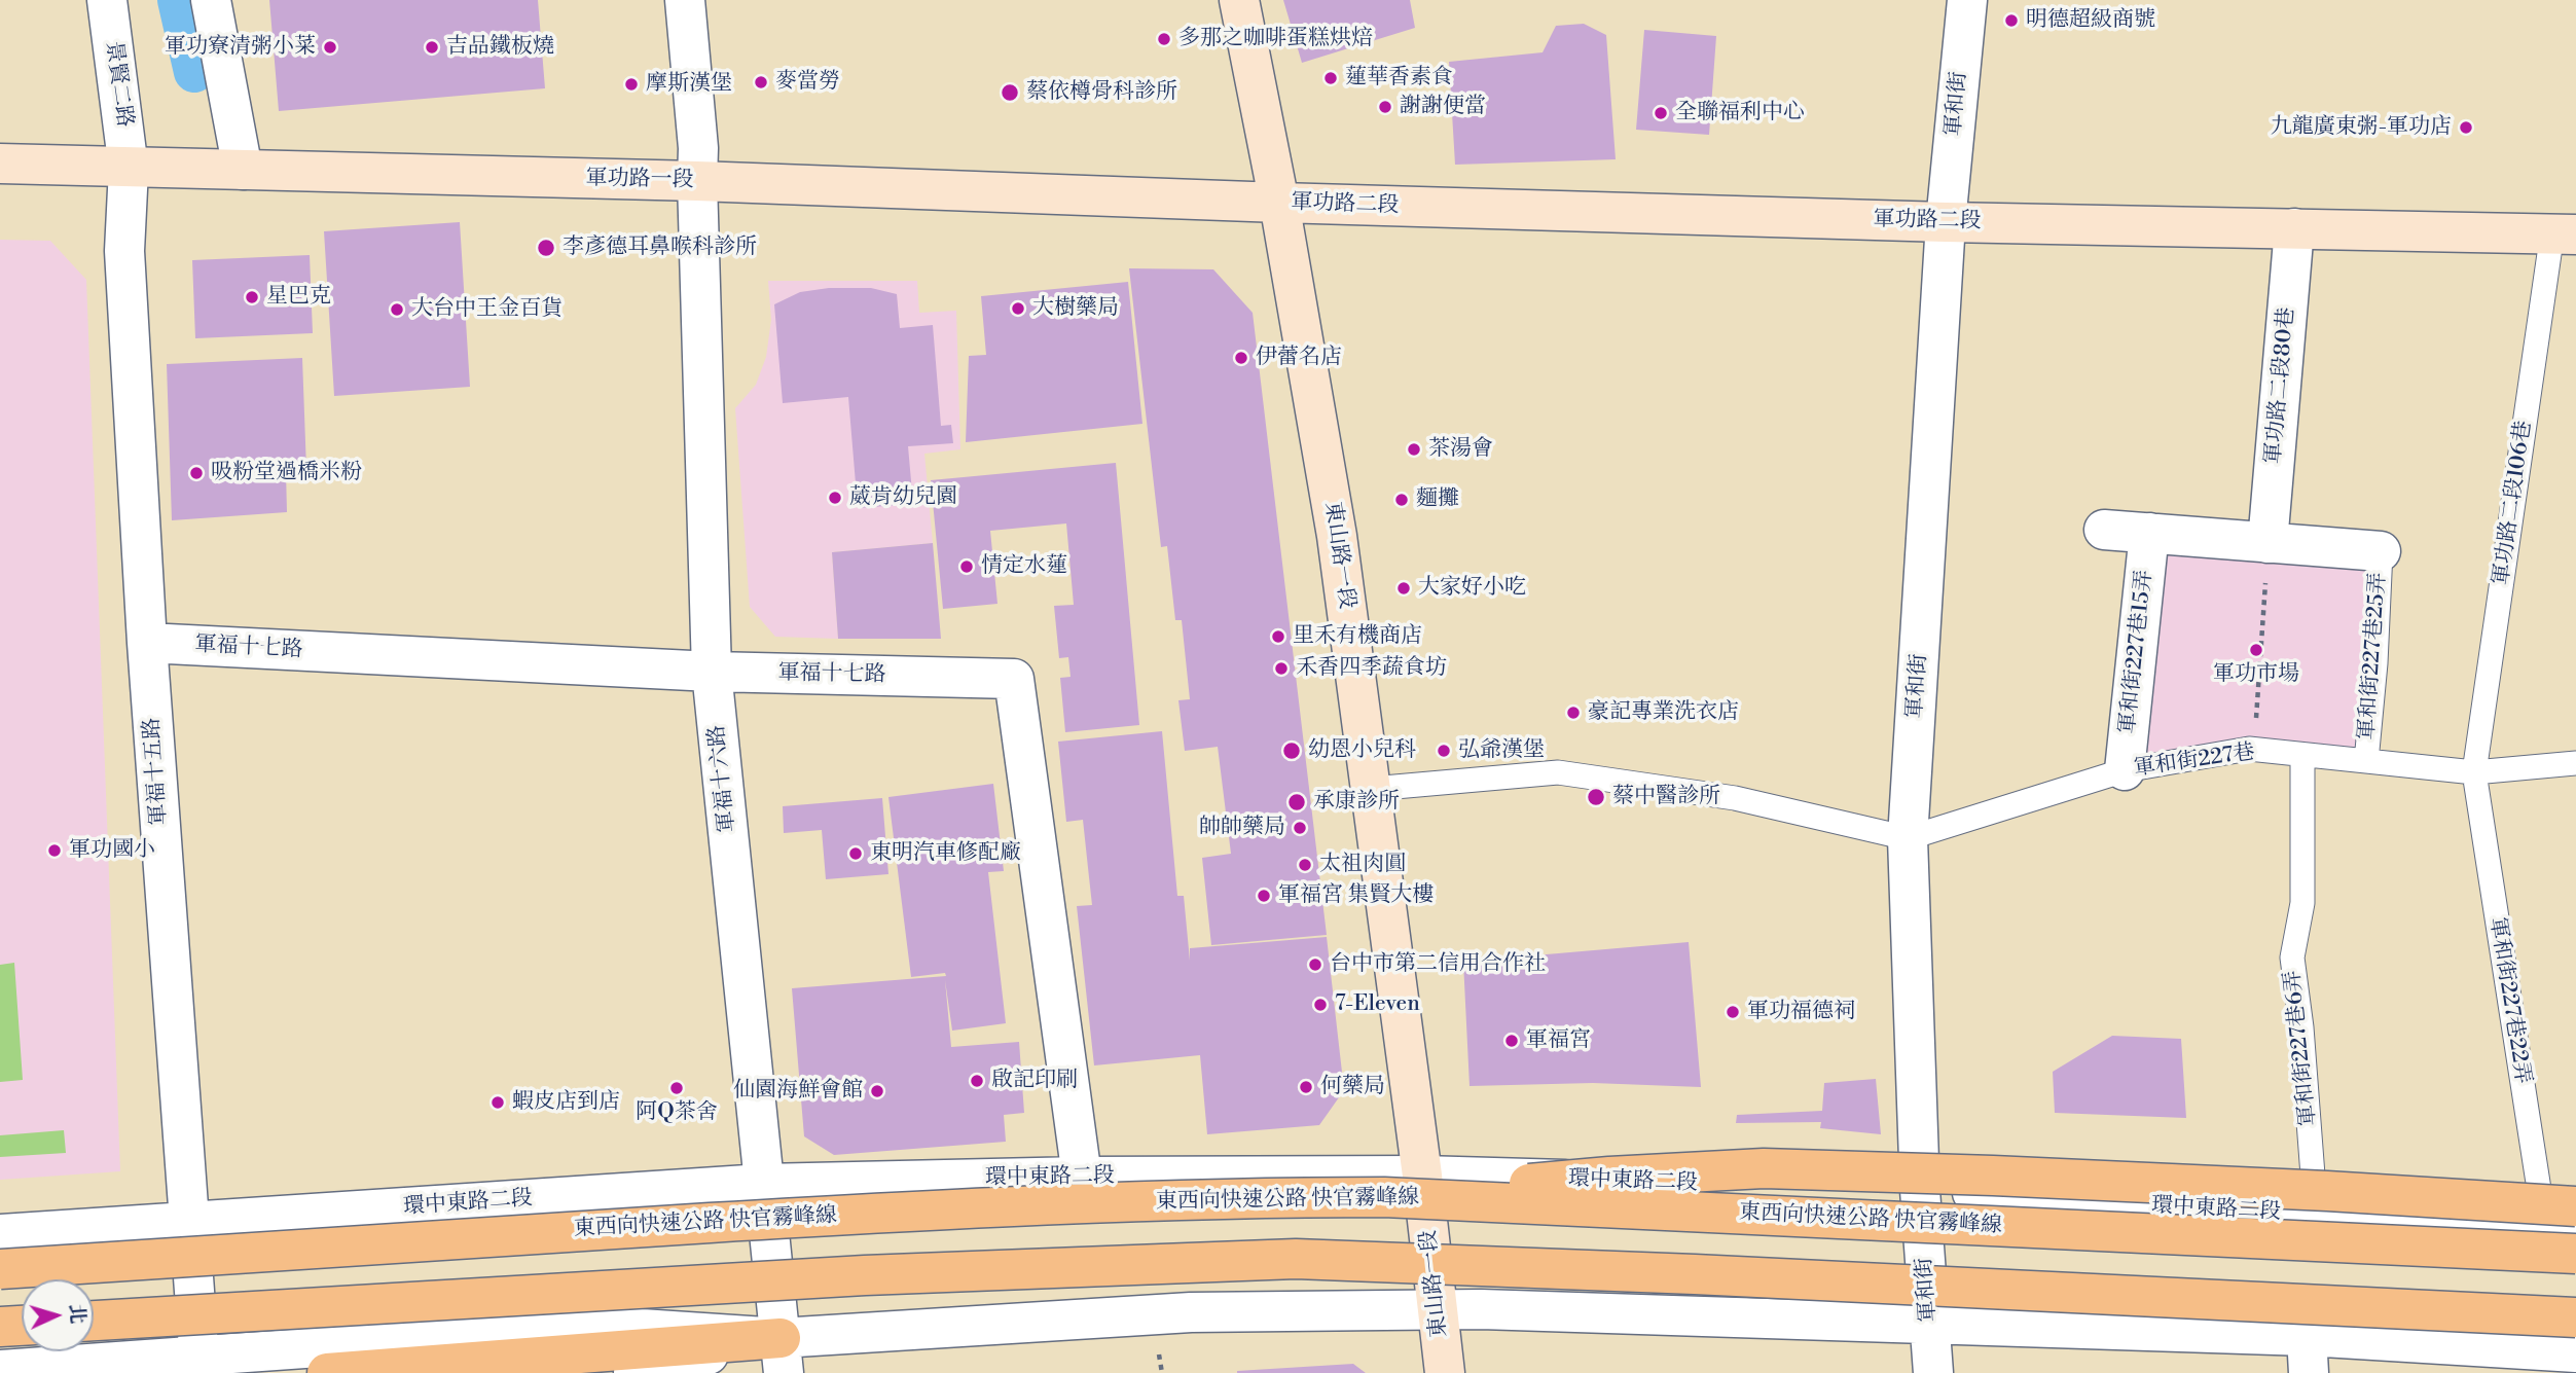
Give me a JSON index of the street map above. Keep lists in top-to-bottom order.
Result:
{
  "streets": {
    "highway": ["東西向快速公路 快官霧峰線"],
    "main road": ["軍功路一段", "軍功路二段", "東山路一段"],
    "street": [
      "景賢二路",
      "軍和街",
      "軍功路二段80巷",
      "軍福十七路",
      "軍和街227巷15弄",
      "軍福十五路",
      "軍福十六路",
      "環中東路二段"
    ],
    "lane": [
      "軍功路二段106巷",
      "軍和街227巷25弄",
      "軍和街227巷",
      "軍和街227巷22弄",
      "軍和街227巷6弄"
    ]
  },
  "crossings": [
    ["景賢二路", "軍功路一段"],
    ["景賢二路", "軍福十五路"],
    ["軍和街", "軍功路二段"],
    ["軍和街", "軍和街227巷"],
    ["軍和街", "環中東路二段"],
    ["軍功路一段", "軍功路二段"],
    ["軍功路一段", "東山路一段"],
    ["軍功路一段", "軍福十五路"],
    ["軍功路一段", "軍福十六路"],
    ["軍功路二段", "軍功路二段80巷"],
    ["軍功路二段", "軍功路二段106巷"],
    ["軍功路二段", "東山路一段"],
    ["軍功路二段106巷", "軍和街227巷"],
    ["軍功路二段106巷", "軍和街227巷22弄"],
    ["東山路一段", "環中東路二段"],
    ["軍福十七路", "軍福十五路"],
    ["軍福十七路", "軍福十六路"],
    ["軍福十七路", "環中東路二段"],
    ["軍和街227巷15弄", "軍和街227巷"],
    ["軍和街227巷25弄", "軍和街227巷"],
    ["軍和街227巷", "軍和街227巷22弄"],
    ["軍和街227巷", "軍和街227巷6弄"],
    ["軍福十五路", "環中東路二段"],
    ["軍福十六路", "環中東路二段"],
    ["軍和街227巷22弄", "環中東路二段"],
    ["軍和街227巷6弄", "環中東路二段"]
  ],
  "places": [
    "明德超級商號",
    "多那之咖啡蛋糕烘焙",
    "軍功寮清粥小菜",
    "吉品鐵板燒",
    "蓮華香素食",
    "麥當勞",
    "摩斯漢堡",
    "蔡依樽骨科診所",
    "謝謝便當",
    "全聯福利中心",
    "九龍廣東粥-軍功店",
    "李彥德耳鼻喉科診所",
    "星巴克",
    "大樹藥局",
    "大台中王金百貨",
    "伊蕾名店",
    "茶湯會",
    "吸粉堂過橋米粉",
    "葳肯幼兒園",
    "麵攤",
    "情定水蓮",
    "大家好小吃",
    "里禾有機商店",
    "軍功市場",
    "禾香四季蔬食坊",
    "豪記專業洗衣店",
    "幼恩小兒科",
    "弘爺漢堡",
    "蔡中醫診所",
    "承康診所",
    "帥帥藥局",
    "軍功國小",
    "東明汽車修配廠",
    "太祖肉圓",
    "軍福宮 集賢大樓",
    "台中市第二信用合作社",
    "7-Eleven",
    "軍功福德祠",
    "軍福宮",
    "啟記印刷",
    "何藥局",
    "阿Q茶舍",
    "仙園海鮮會館",
    "蝦皮店到店"
  ],
  "north": "right"
}
